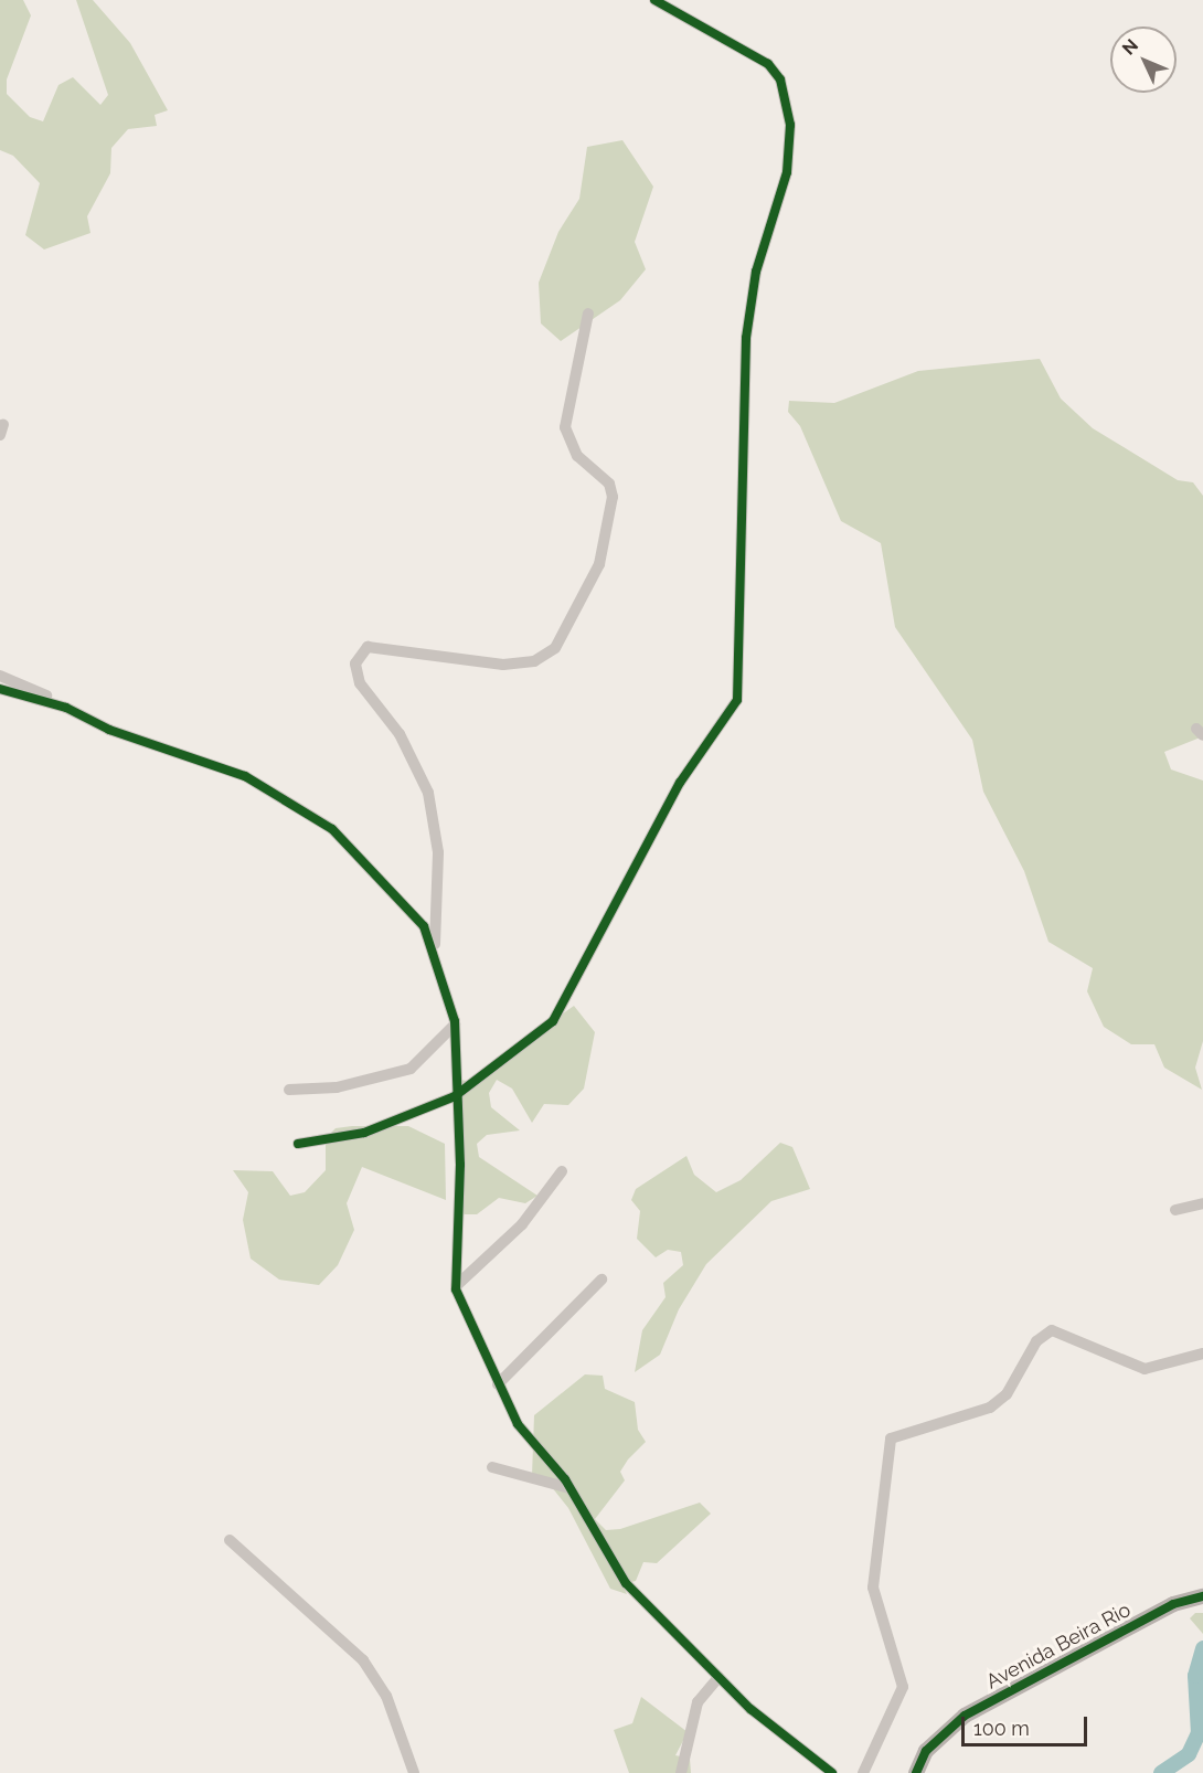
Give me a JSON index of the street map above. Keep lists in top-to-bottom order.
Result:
{
  "streets": {
    "main road": ["Avenida Beira Rio"]
  },
  "scale_bar": "100 m",
  "north": "top left"
}
